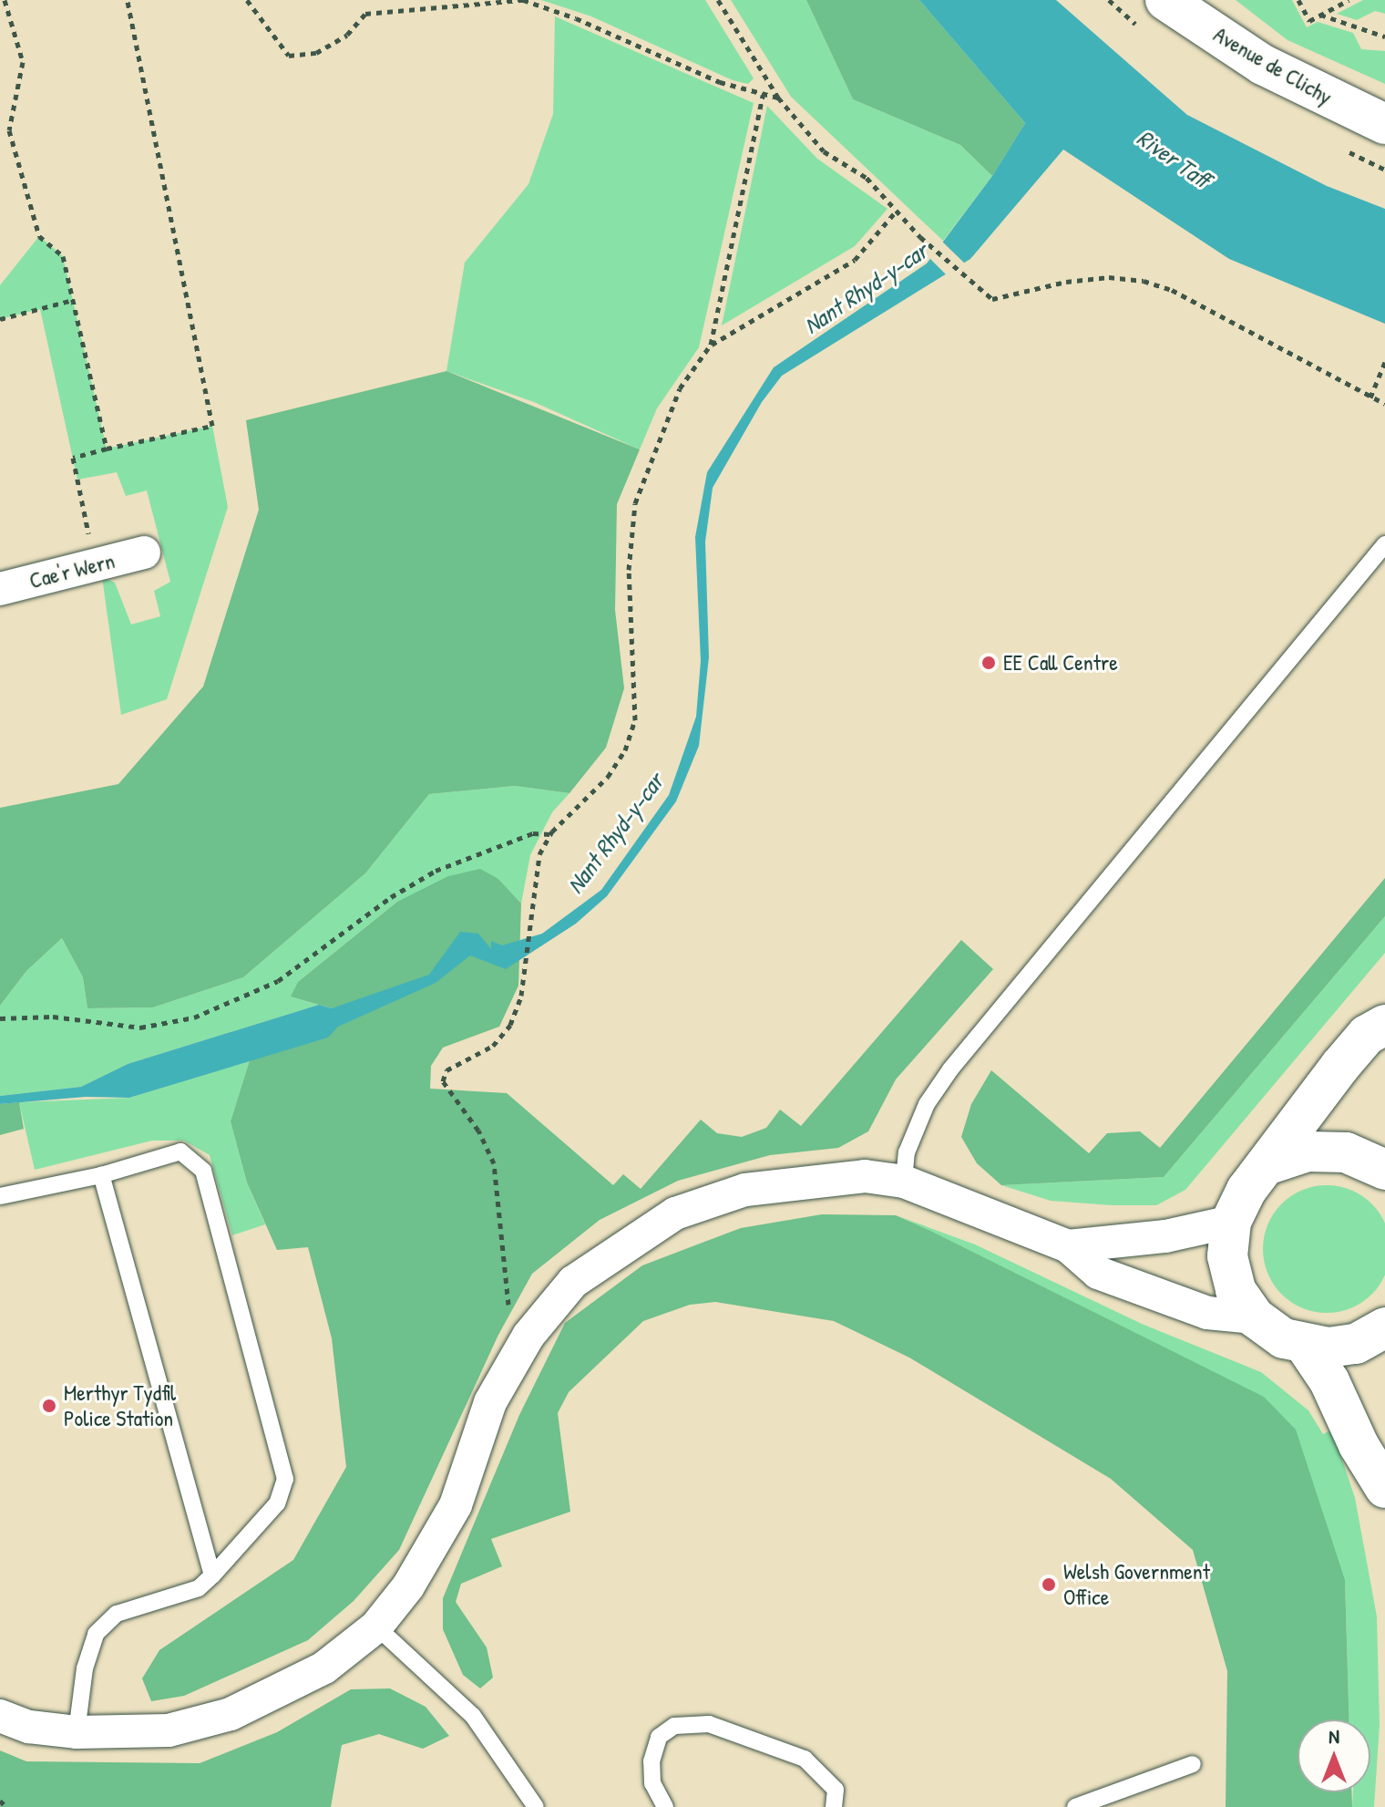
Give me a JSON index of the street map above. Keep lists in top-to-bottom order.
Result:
{
  "streets": {
    "main road": ["Avenue de Clichy"],
    "street": ["Cae'r Wern"]
  },
  "water": ["River Taff", "Nant Rhyd-y-car"],
  "places": ["EE Call Centre", "Merthyr Tydfil Police Station", "Welsh Government Office"],
  "north": "top"
}
